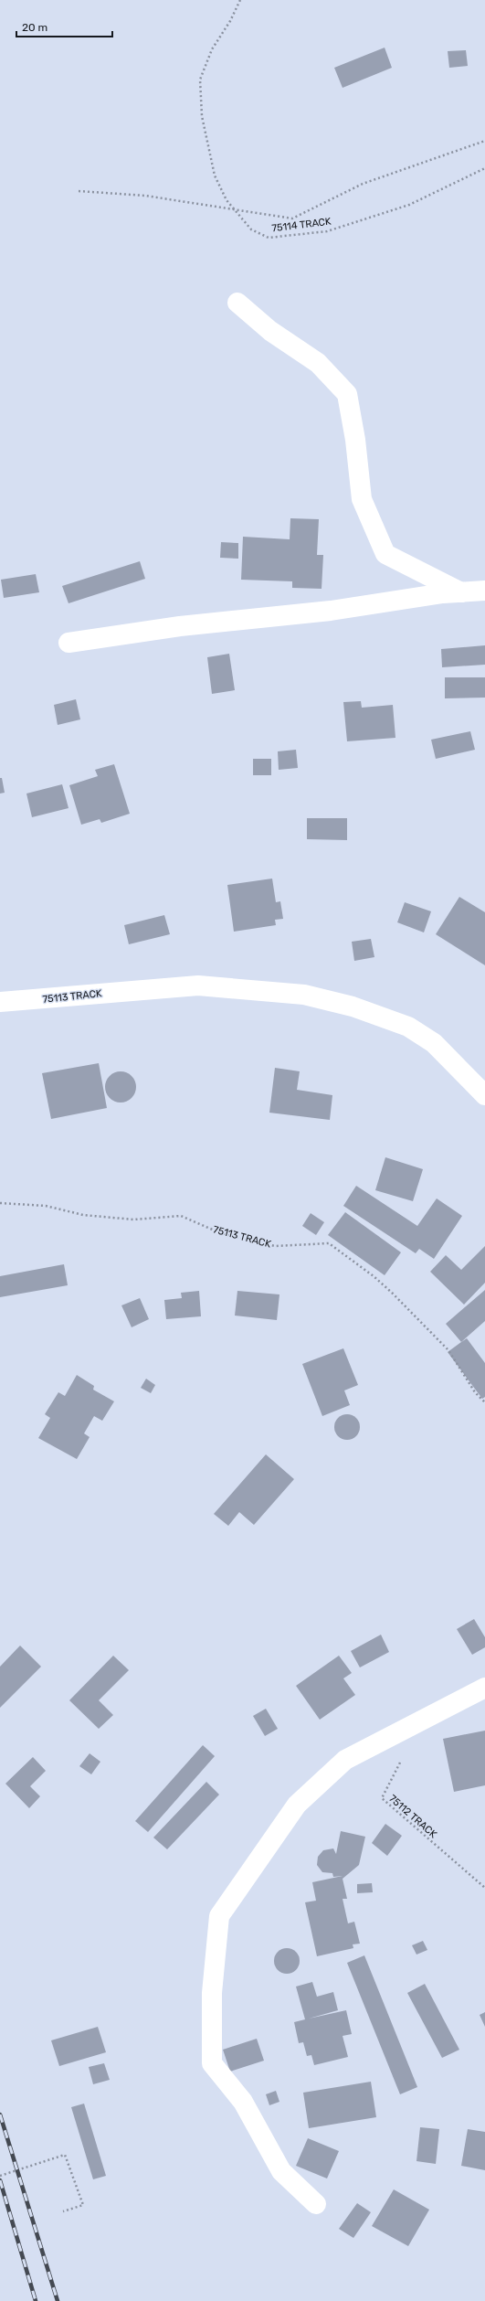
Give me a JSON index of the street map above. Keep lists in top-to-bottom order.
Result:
{
  "streets": {
    "street": ["75113 TRACK"],
    "path": ["75114 TRACK", "75112 TRACK"]
  },
  "scale_bar": "20 m"
}
